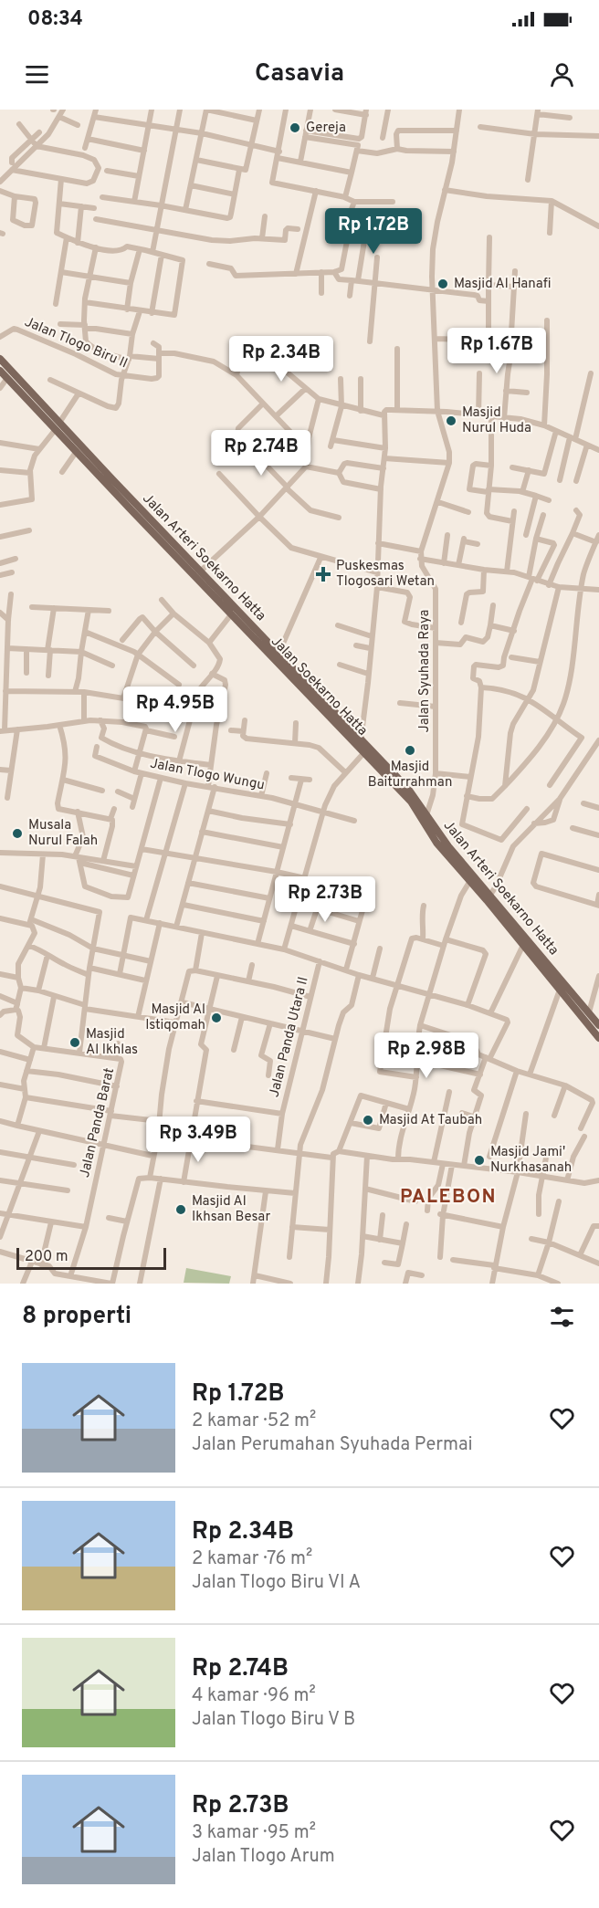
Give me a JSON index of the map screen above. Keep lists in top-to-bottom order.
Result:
{
  "streets": {
    "main road": ["Jalan Arteri Soekarno Hatta", "Jalan Soekarno Hatta"],
    "street": [
      "Jalan Tlogo Biru II",
      "Jalan Syuhada Raya",
      "Jalan Tlogo Wungu",
      "Jalan Panda Utara II",
      "Jalan Panda Barat"
    ]
  },
  "crossings": [
    ["Jalan Arteri Soekarno Hatta", "Jalan Syuhada Raya"],
    ["Jalan Arteri Soekarno Hatta", "Jalan Soekarno Hatta"]
  ],
  "districts": ["PALEBON"],
  "places": {
    "other": [
      "Gereja",
      "Masjid Al Hanafi",
      "Masjid Nurul Huda",
      "Masjid Baiturrahman",
      "Musala Nurul Falah",
      "Masjid Al Istiqomah",
      "Masjid Al Ikhlas",
      "Masjid At Taubah",
      "Masjid Jami' Nurkhasanah",
      "Masjid Al Ikhsan Besar"
    ],
    "health": ["Puskesmas Tlogosari Wetan"]
  },
  "scale_bar": "200 m",
  "page": {
    "status": "08:34",
    "header": "Casavia",
    "price": [
      "Rp 1.72B",
      "Rp 1.67B",
      "Rp 2.34B",
      "Rp 2.74B",
      "Rp 4.95B",
      "Rp 2.73B",
      "Rp 2.98B",
      "Rp 3.49B"
    ],
    "scale": "200 m",
    "heading": "8 properti",
    "list": [
      {
        "name": "Rp 1.72B",
        "note": "2 kamar · 52 m² · Jalan Perumahan Syuhada Permai"
      },
      {
        "name": "Rp 2.34B",
        "note": "2 kamar · 76 m² · Jalan Tlogo Biru VI A"
      },
      {
        "name": "Rp 2.74B",
        "note": "4 kamar · 96 m² · Jalan Tlogo Biru V B"
      },
      {
        "name": "Rp 2.73B",
        "note": "3 kamar · 95 m² · Jalan Tlogo Arum"
      }
    ]
  }
}
